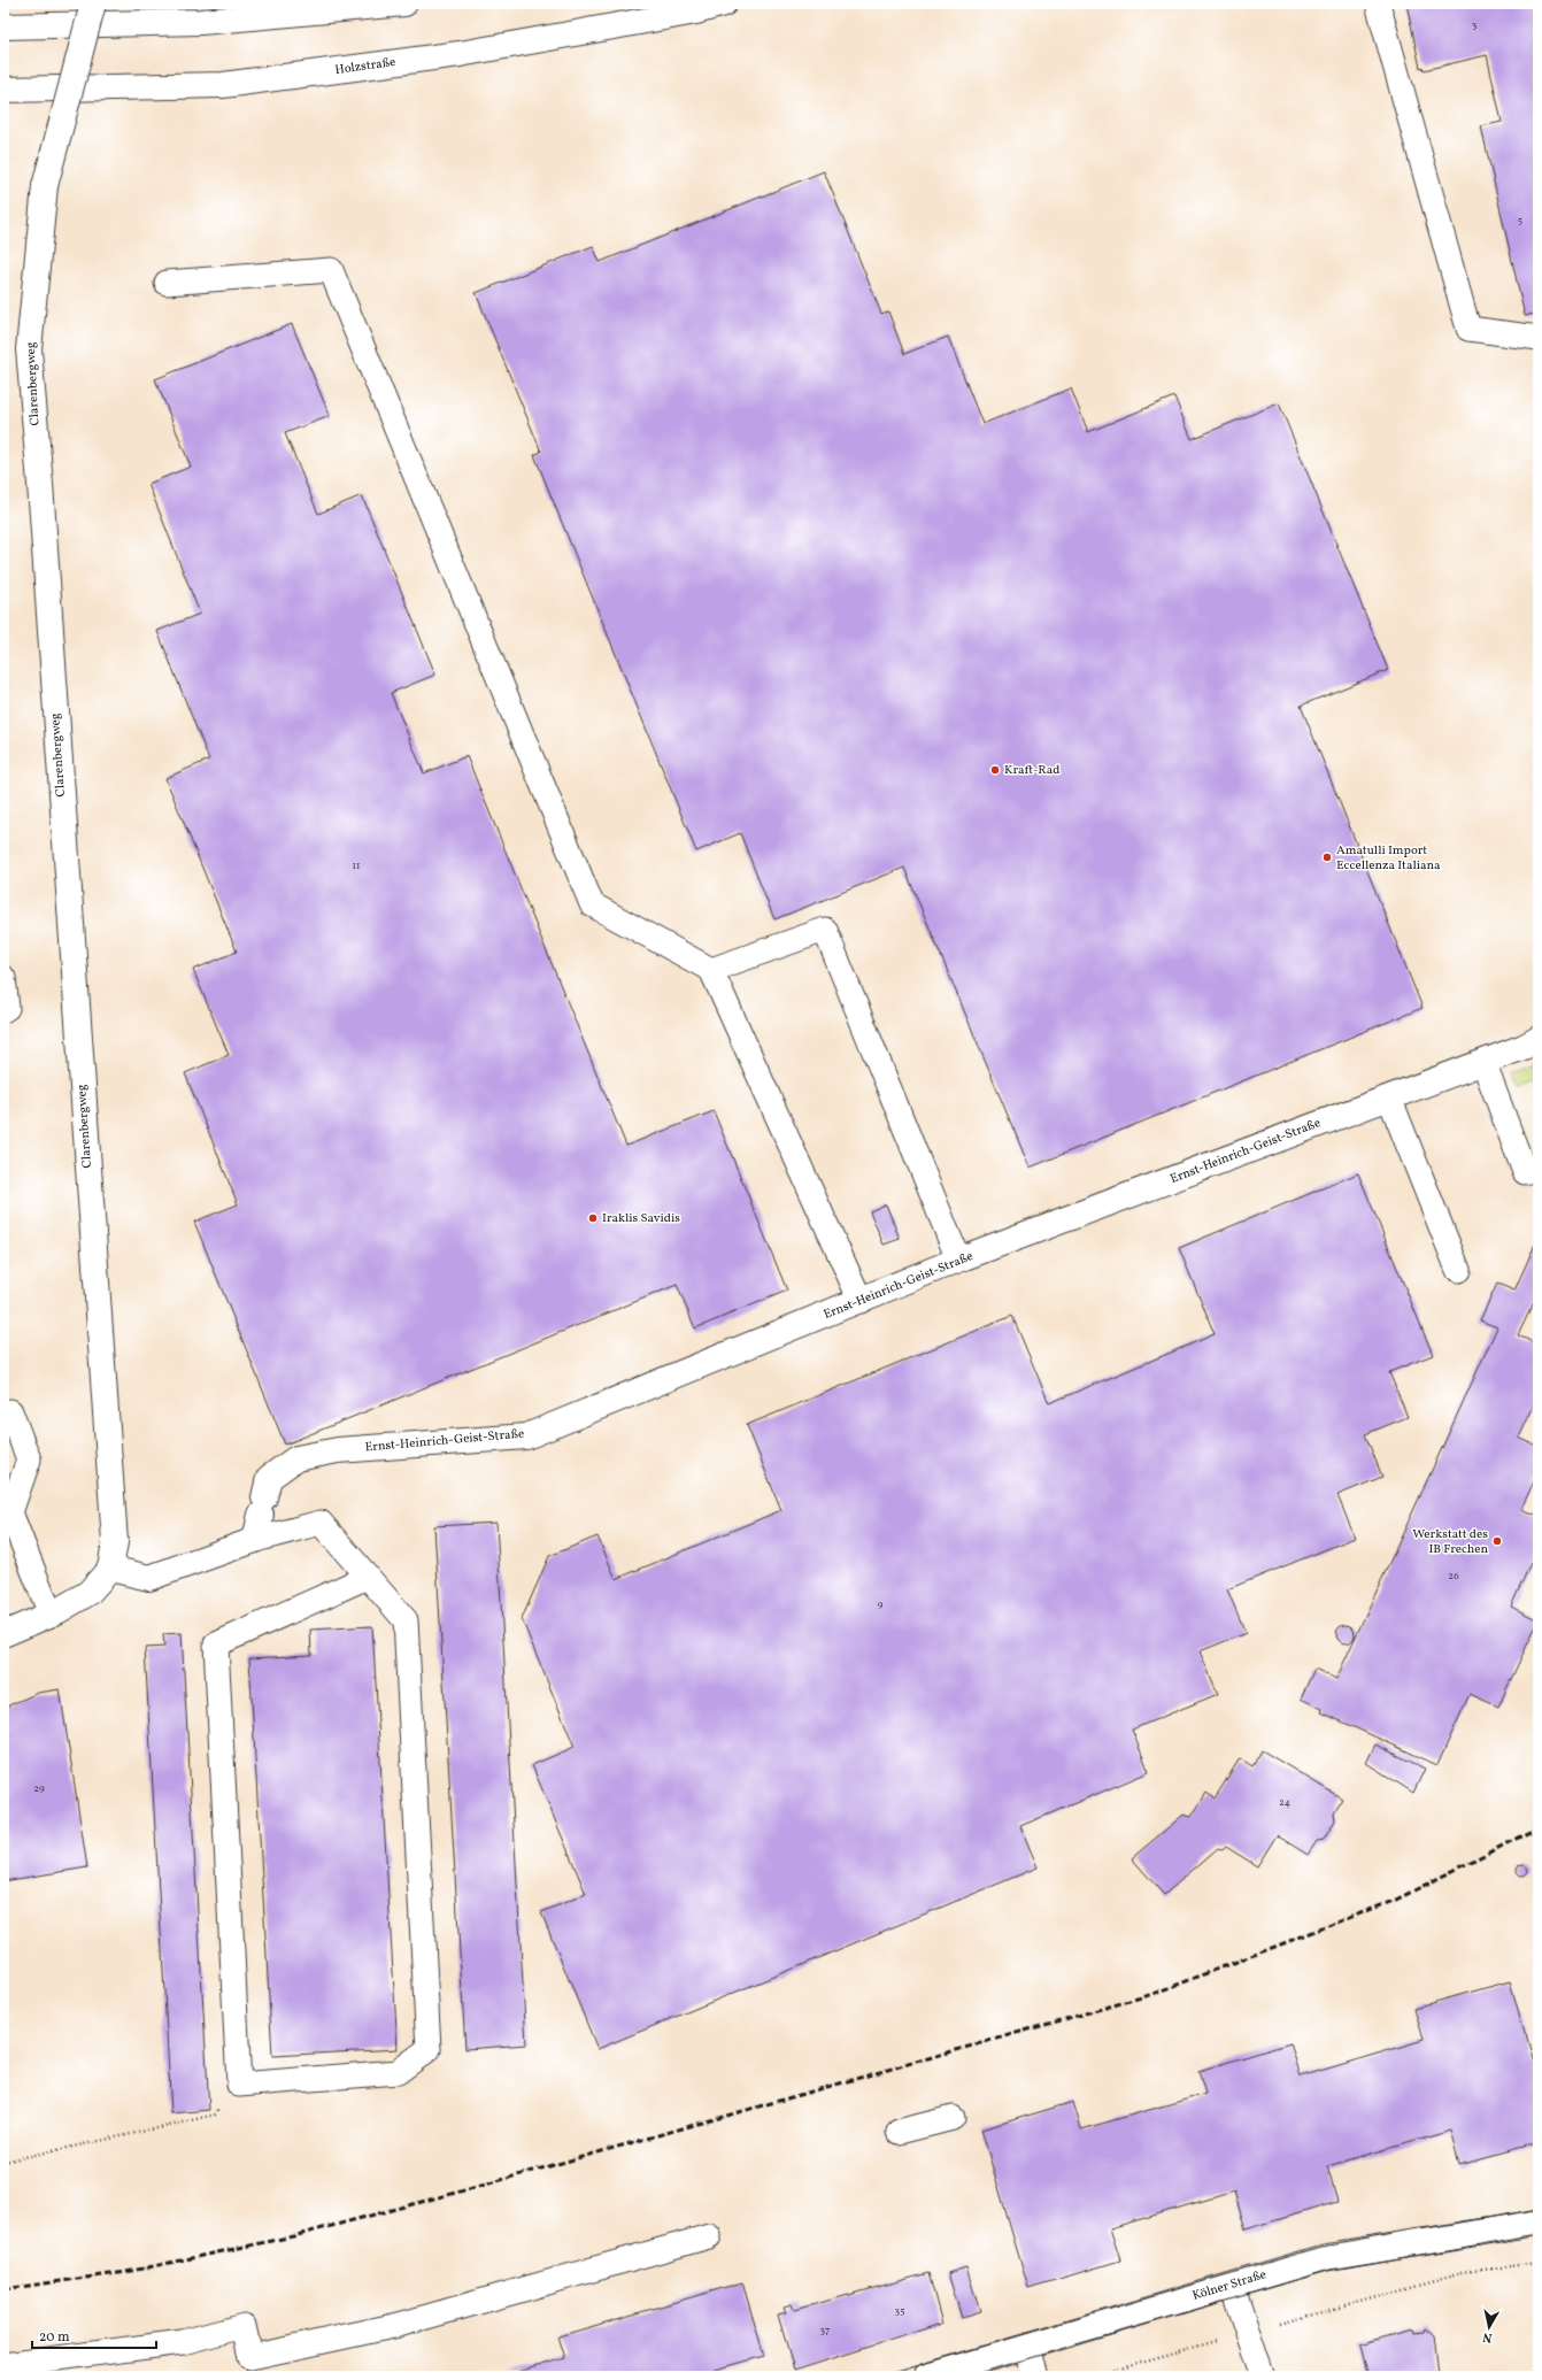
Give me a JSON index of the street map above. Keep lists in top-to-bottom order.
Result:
{
  "streets": {
    "street": [
      "Holzstraße",
      "Clarenbergweg",
      "Ernst-Heinrich-Geist-Straße",
      "Kölner Straße"
    ]
  },
  "places": [
    "Kraft-Rad",
    "Amatulli Import Eccellenza Italiana",
    "Iraklis Savidis",
    "Werkstatt des IB Frechen"
  ],
  "house_numbers": [
    "3",
    "5",
    "11",
    "26",
    "9",
    "29",
    "24",
    "35",
    "37"
  ],
  "scale_bar": "20 m",
  "north": "bottom"
}
